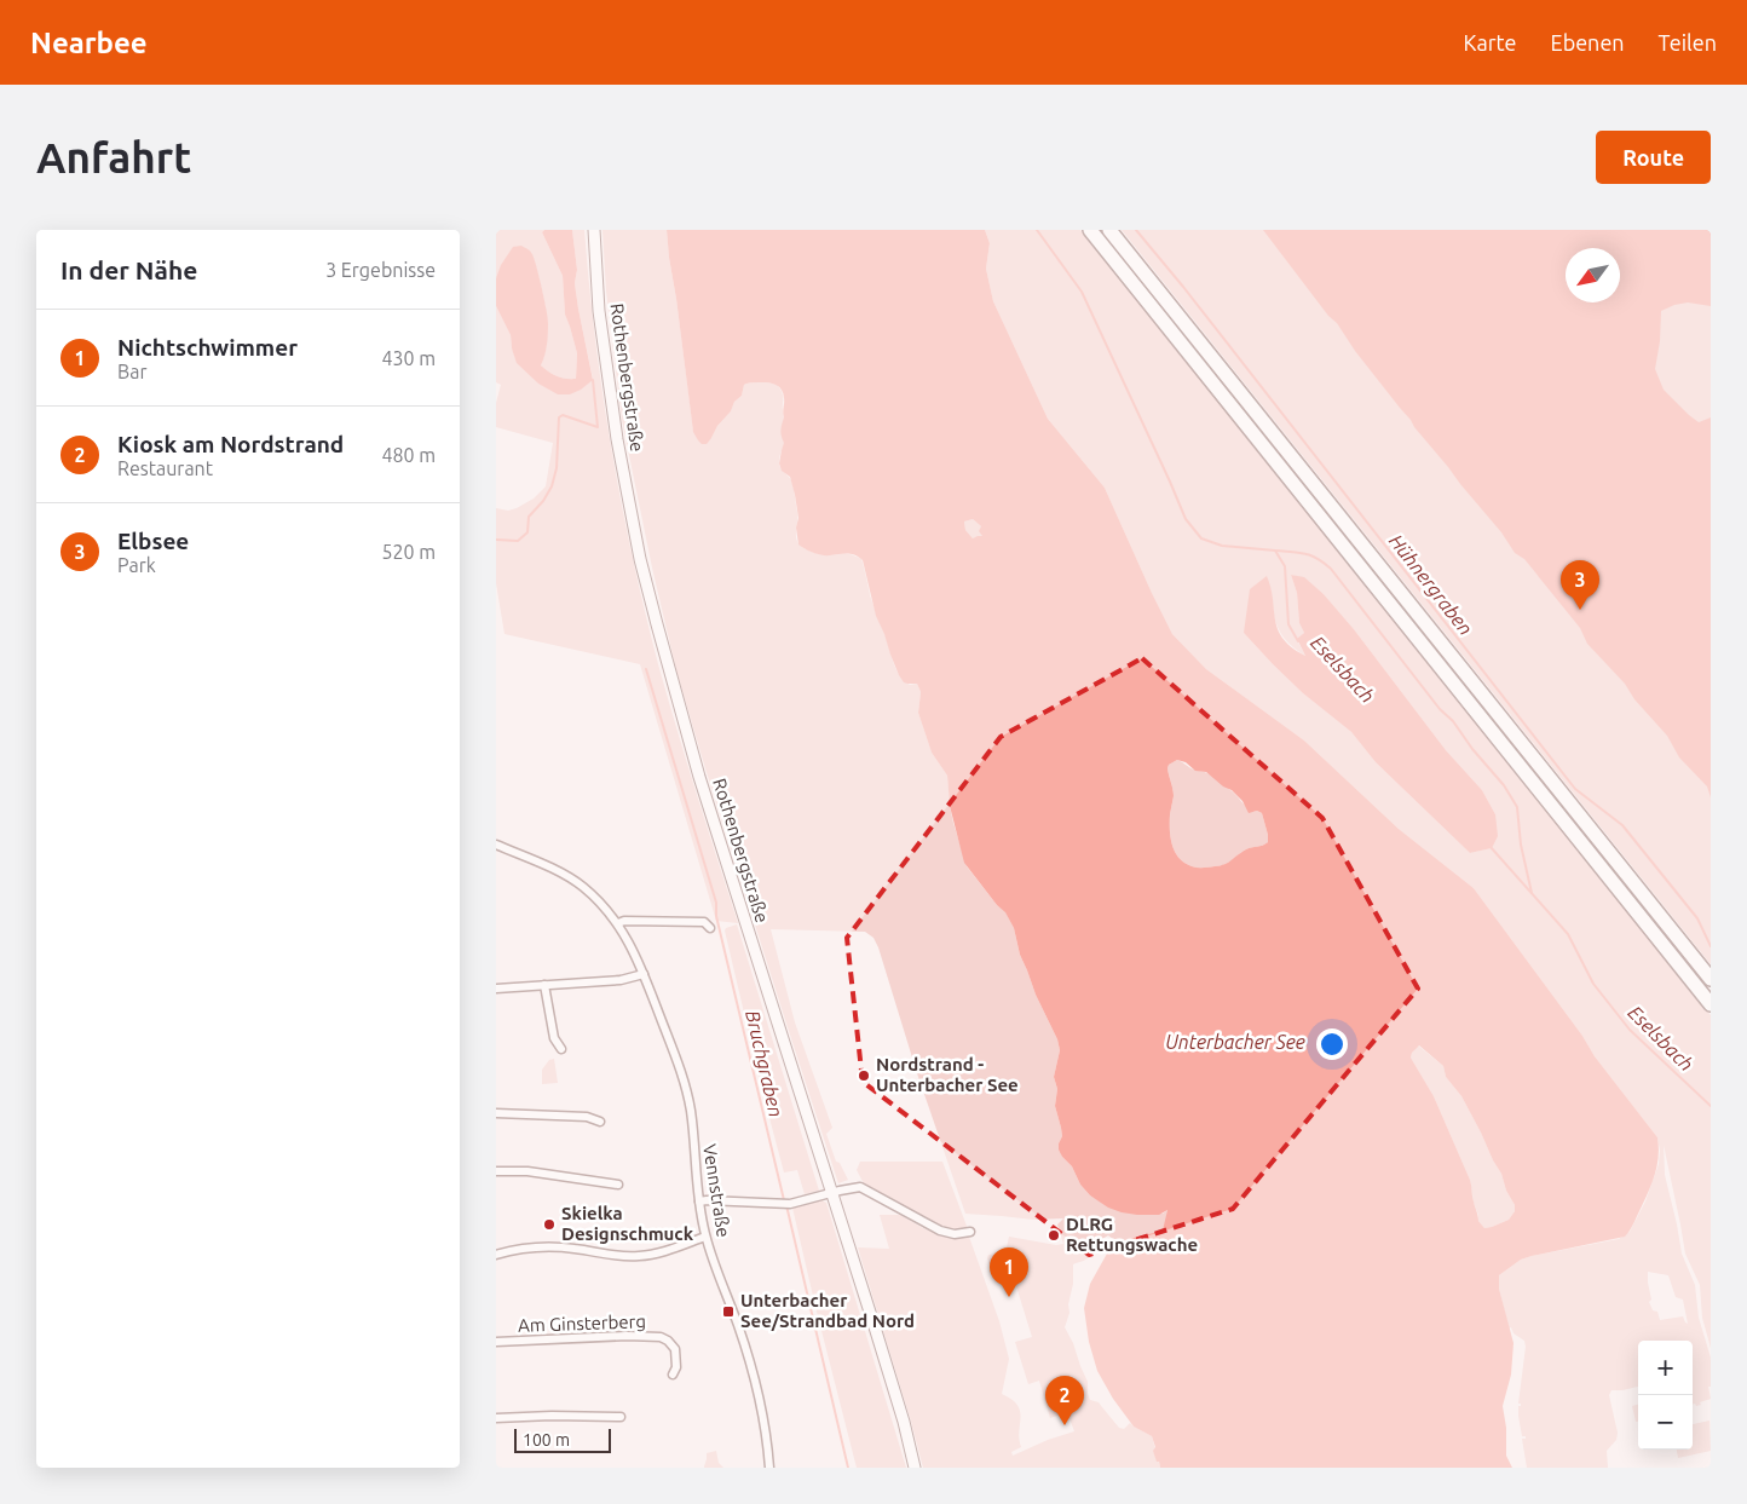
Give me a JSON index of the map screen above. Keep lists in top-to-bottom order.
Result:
{
  "streets": {
    "main road": ["Rothenbergstraße"],
    "street": ["Vennstraße", "Am Ginsterberg"]
  },
  "water": [
    "Hühnergraben",
    "Eselsbach",
    "Unterbacher See",
    "Bruchgraben"
  ],
  "places": {
    "other": ["Nordstrand - Unterbacher See", "Skielka Designschmuck", "DLRG Rettungswache"],
    "transit": ["Unterbacher See/Strandbad Nord"]
  },
  "scale_bar": "100 m",
  "north": "bottom left",
  "page": {
    "header": "Nearbee",
    "nav": ["Karte", "Ebenen", "Teilen"],
    "buttons": "Route",
    "title": "Anfahrt",
    "heading": ["In der Nähe", "3 Ergebnisse"],
    "list": [
      {
        "mark": "1",
        "name": "Nichtschwimmer",
        "note": "Bar",
        "value": "430 m"
      },
      {
        "mark": "2",
        "name": "Kiosk am Nordstrand",
        "note": "Restaurant",
        "value": "480 m"
      },
      {
        "mark": "3",
        "name": "Elbsee",
        "note": "Park",
        "value": "520 m"
      }
    ],
    "pins": ["3", "1", "2"],
    "map_buttons": ["+", "−"],
    "scale": "100 m"
  }
}
